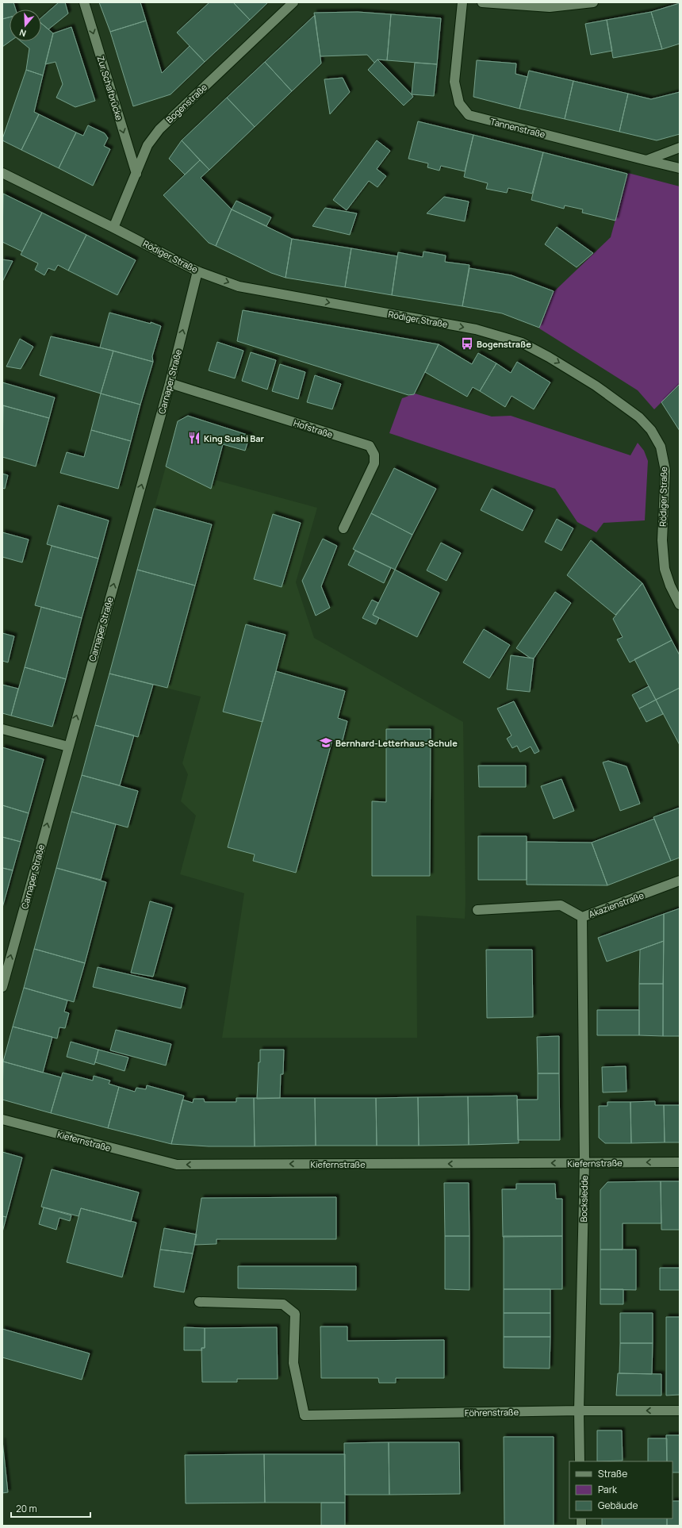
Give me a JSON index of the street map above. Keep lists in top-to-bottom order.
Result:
{
  "streets": {
    "street": [
      "Zur Schafbrücke",
      "Bogenstraße",
      "Tannenstraße",
      "Rödiger Straße",
      "Carnaper Straße",
      "Hofstraße",
      "Akazienstraße",
      "Kiefernstraße",
      "Bocksledde",
      "Föhrenstraße"
    ]
  },
  "crossings": [
    ["Zur Schafbrücke", "Bogenstraße"],
    ["Bogenstraße", "Rödiger Straße"],
    ["Rödiger Straße", "Carnaper Straße"],
    ["Carnaper Straße", "Hofstraße"],
    ["Akazienstraße", "Bocksledde"],
    ["Kiefernstraße", "Bocksledde"],
    ["Bocksledde", "Föhrenstraße"]
  ],
  "one_way": [
    "Zur Schafbrücke",
    "Rödiger Straße",
    "Carnaper Straße",
    "Kiefernstraße"
  ],
  "places": {
    "bus stop": ["Bogenstraße"],
    "restaurant": ["King Sushi Bar"],
    "school or university": ["Bernhard-Letterhaus-Schule"]
  },
  "legend": ["Straße", "Park", "Gebäude"],
  "scale_bar": "20 m",
  "north": "bottom"
}
